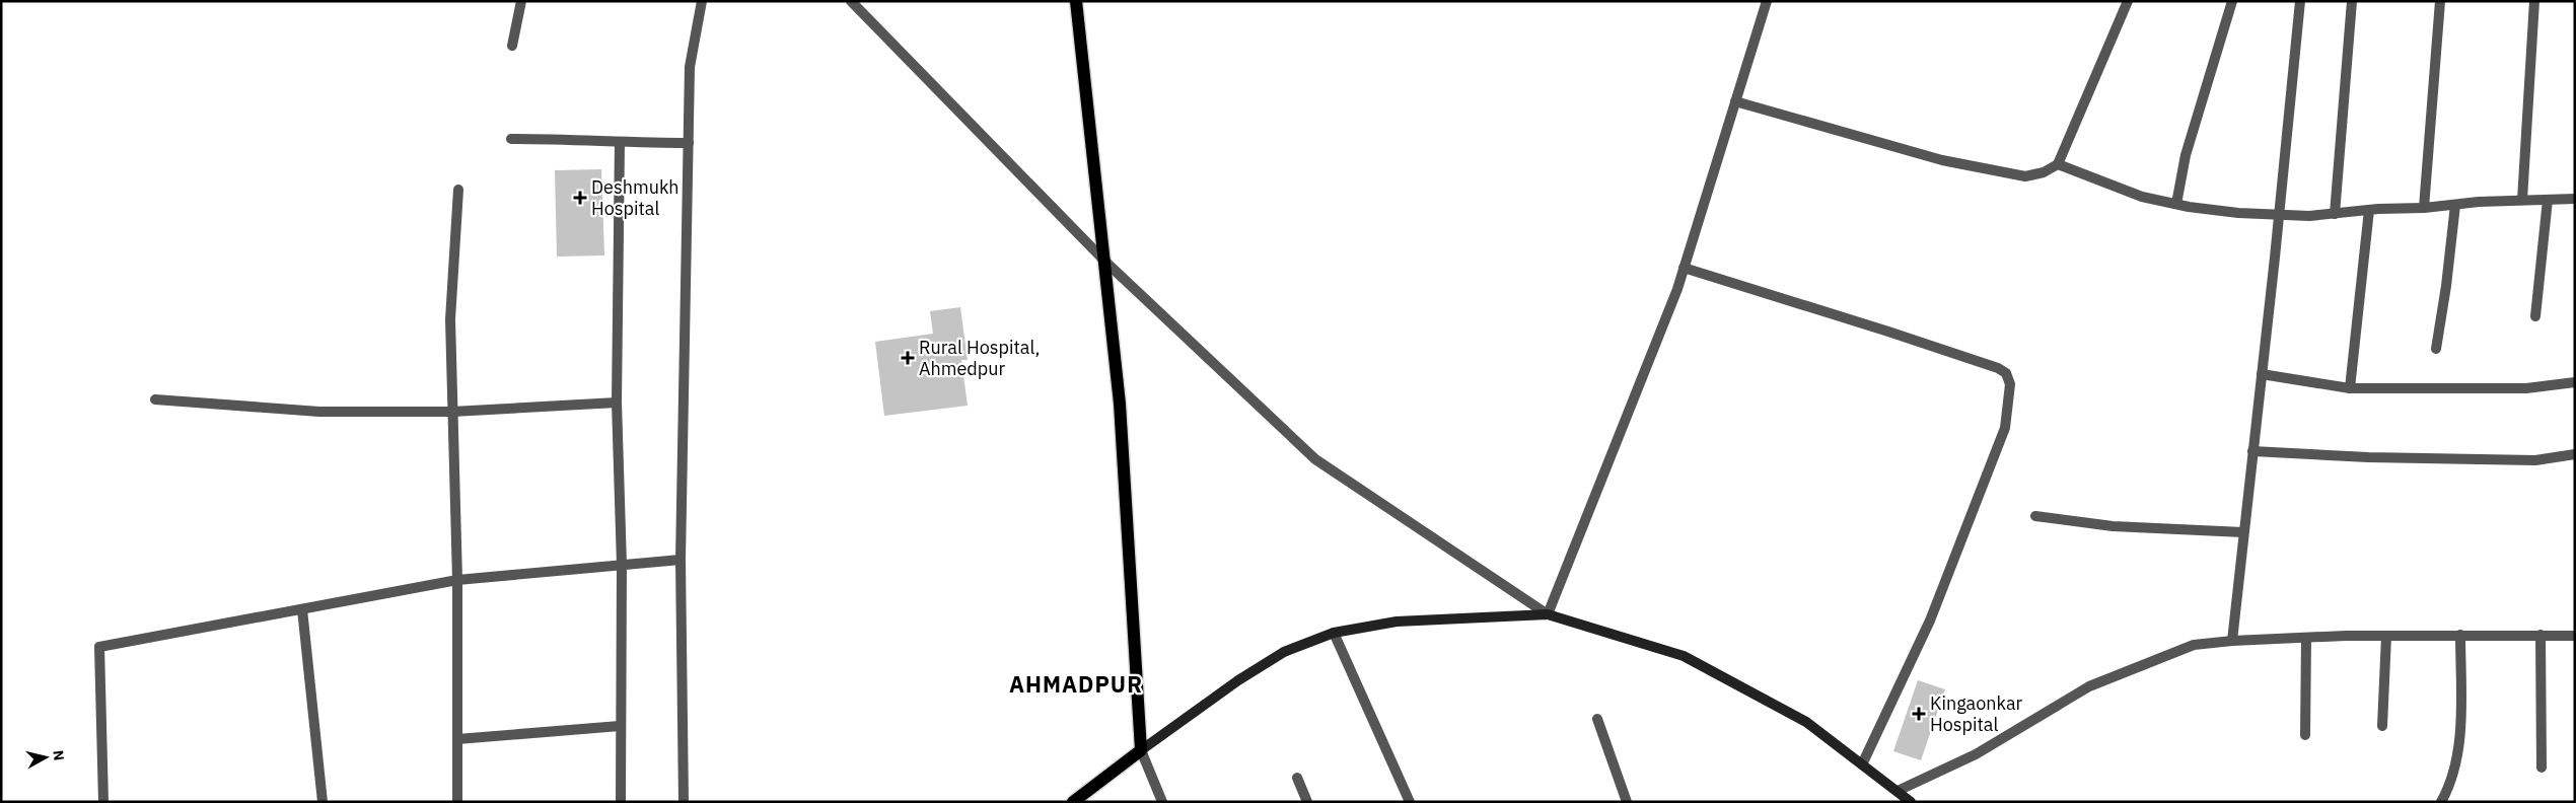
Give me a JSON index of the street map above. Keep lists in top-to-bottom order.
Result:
{
  "districts": ["AHMADPUR"],
  "places": {
    "health": ["Deshmukh Hospital", "Rural Hospital, Ahmedpur", "Kingaonkar Hospital"]
  },
  "north": "right"
}
